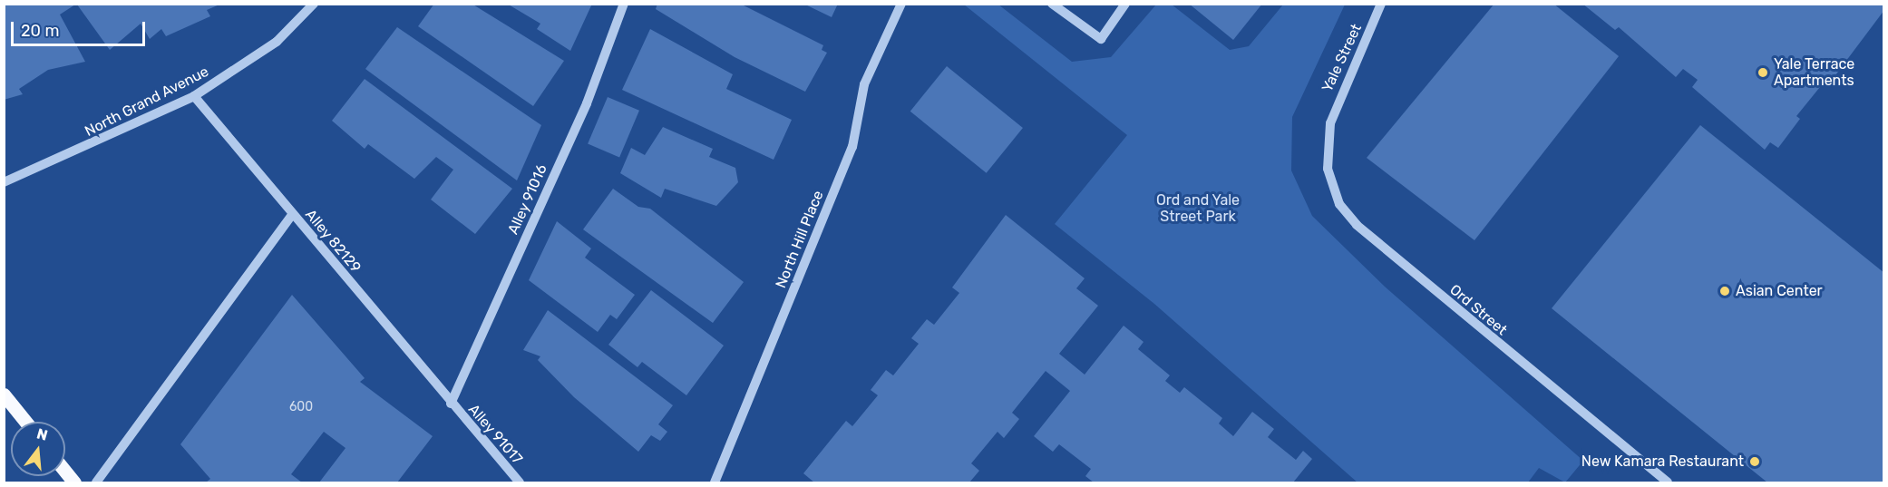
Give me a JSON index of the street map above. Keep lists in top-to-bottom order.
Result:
{
  "streets": {
    "street": [
      "Yale Street",
      "North Grand Avenue",
      "Alley 91016",
      "North Hill Place",
      "Alley 82129",
      "Ord Street",
      "Alley 91017"
    ]
  },
  "crossings": [
    ["Yale Street", "Ord Street"],
    ["North Grand Avenue", "Alley 82129"],
    ["Alley 91016", "Alley 82129"],
    ["Alley 91016", "Alley 91017"],
    ["Alley 82129", "Alley 91017"]
  ],
  "parks": ["Ord and Yale Street Park"],
  "places": ["Yale Terrace Apartments", "Asian Center", "New Kamara Restaurant"],
  "house_numbers": ["600"],
  "scale_bar": "20 m",
  "north": "top"
}
